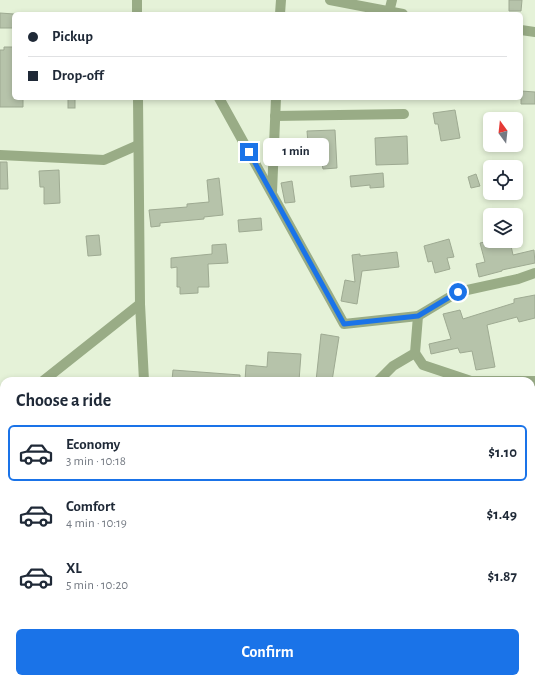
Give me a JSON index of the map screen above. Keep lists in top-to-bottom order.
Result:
{
  "north": "top",
  "page": {
    "banner": ["Pickup", "Drop-off"],
    "bubble": "1 min",
    "heading": "Choose a ride",
    "list": [
      {
        "name": "Economy",
        "note": "3 min · 10:18",
        "value": "$1.10"
      },
      {
        "name": "Comfort",
        "note": "4 min · 10:19",
        "value": "$1.49"
      },
      {
        "name": "XL",
        "note": "5 min · 10:20",
        "value": "$1.87"
      }
    ],
    "buttons": "Confirm"
  }
}
